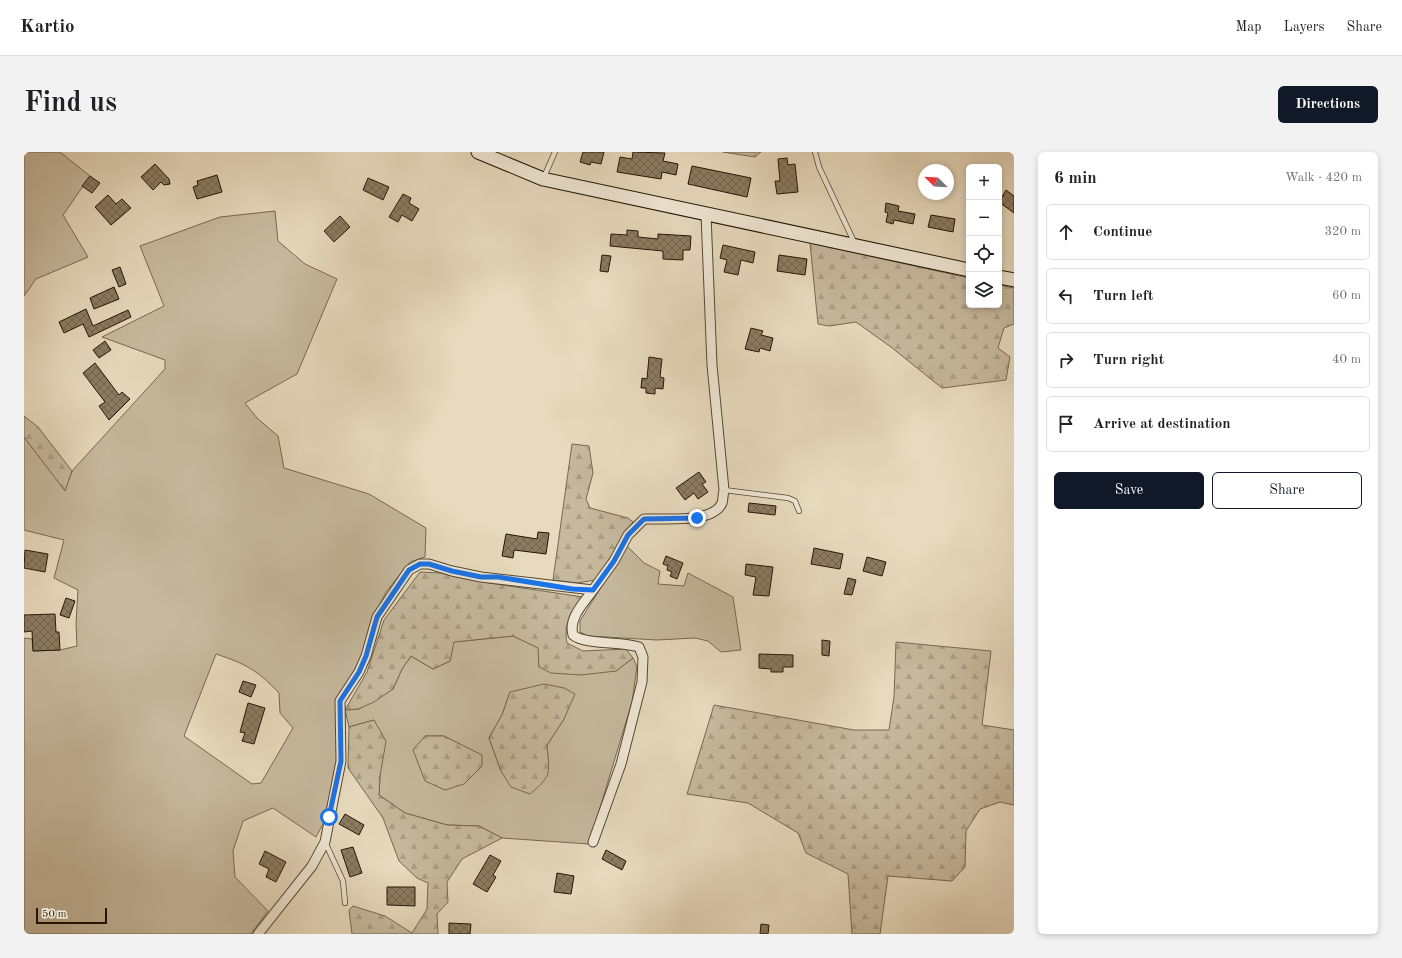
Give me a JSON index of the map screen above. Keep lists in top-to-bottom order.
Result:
{
  "scale_bar": "50 m",
  "north": "top left",
  "page": {
    "header": "Kartio",
    "nav": ["Map", "Layers", "Share"],
    "buttons": [
      "Directions",
      ["Save", "Share"]
    ],
    "title": "Find us",
    "heading": ["6 min", "Walk · 420 m"],
    "map_buttons": ["+", "−"],
    "list": [
      ["Continue", "320 m"],
      ["Turn left", "60 m"],
      ["Turn right", "40 m"],
      "Arrive at destination"
    ],
    "scale": "50 m"
  }
}
